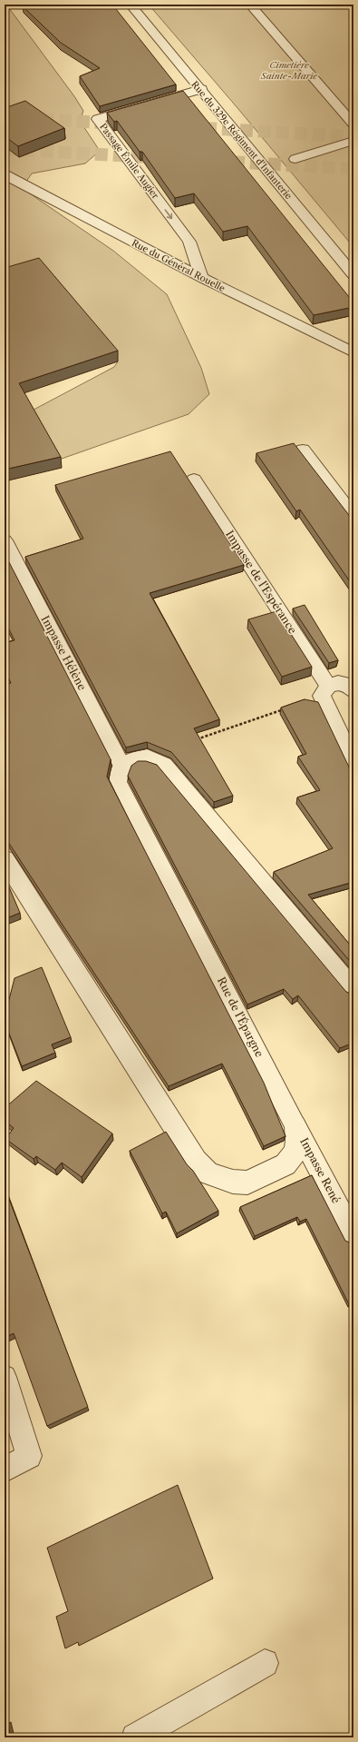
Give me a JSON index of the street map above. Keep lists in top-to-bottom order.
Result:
{
  "streets": {
    "street": [
      "Rue du 329e Régiment d'Infanterie",
      "Passage Émile Augier",
      "Rue du Général Rouelle",
      "Rue de l'Épargne"
    ],
    "lane": ["Impasse de l'Espérance", "Impasse Hélène", "Impasse René"]
  },
  "crossings": [
    ["Rue du 329e Régiment d'Infanterie", "Passage Émile Augier"],
    ["Passage Émile Augier", "Rue du Général Rouelle"],
    ["Impasse Hélène", "Rue de l'Épargne"],
    ["Rue de l'Épargne", "Impasse René"]
  ],
  "parks": ["Cimetière Sainte-Marie"]
}
